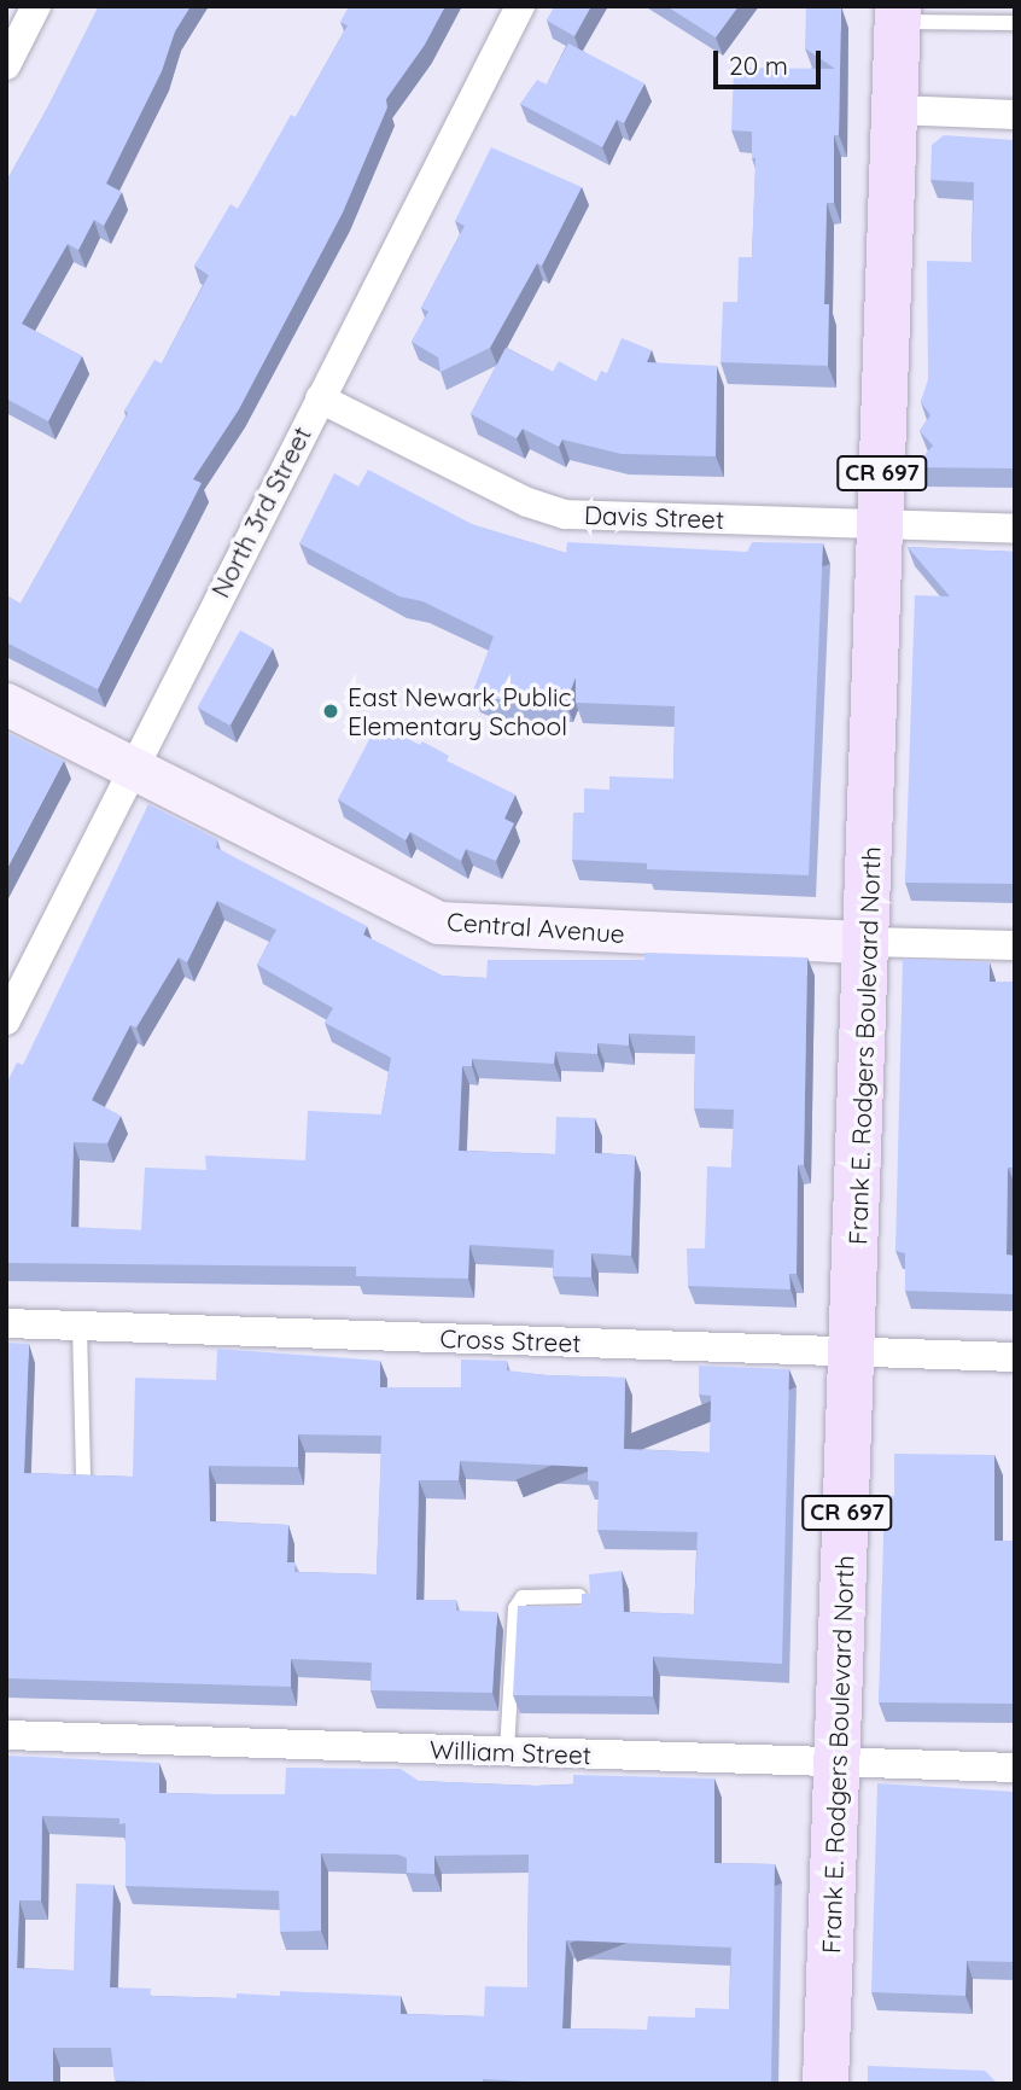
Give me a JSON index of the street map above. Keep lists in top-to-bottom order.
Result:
{
  "streets": {
    "main road": ["CR 697", "Central Avenue", "Frank E. Rodgers Boulevard North"],
    "street": [
      "North 3rd Street",
      "Davis Street",
      "Cross Street",
      "William Street"
    ]
  },
  "crossings": [
    ["North 3rd Street", "Davis Street"],
    ["North 3rd Street", "Central Avenue"],
    ["Davis Street", "Frank E. Rodgers Boulevard North"],
    ["Central Avenue", "Frank E. Rodgers Boulevard North"],
    ["Frank E. Rodgers Boulevard North", "Cross Street"],
    ["Frank E. Rodgers Boulevard North", "William Street"]
  ],
  "places": ["East Newark Public Elementary School"],
  "scale_bar": "20 m"
}
